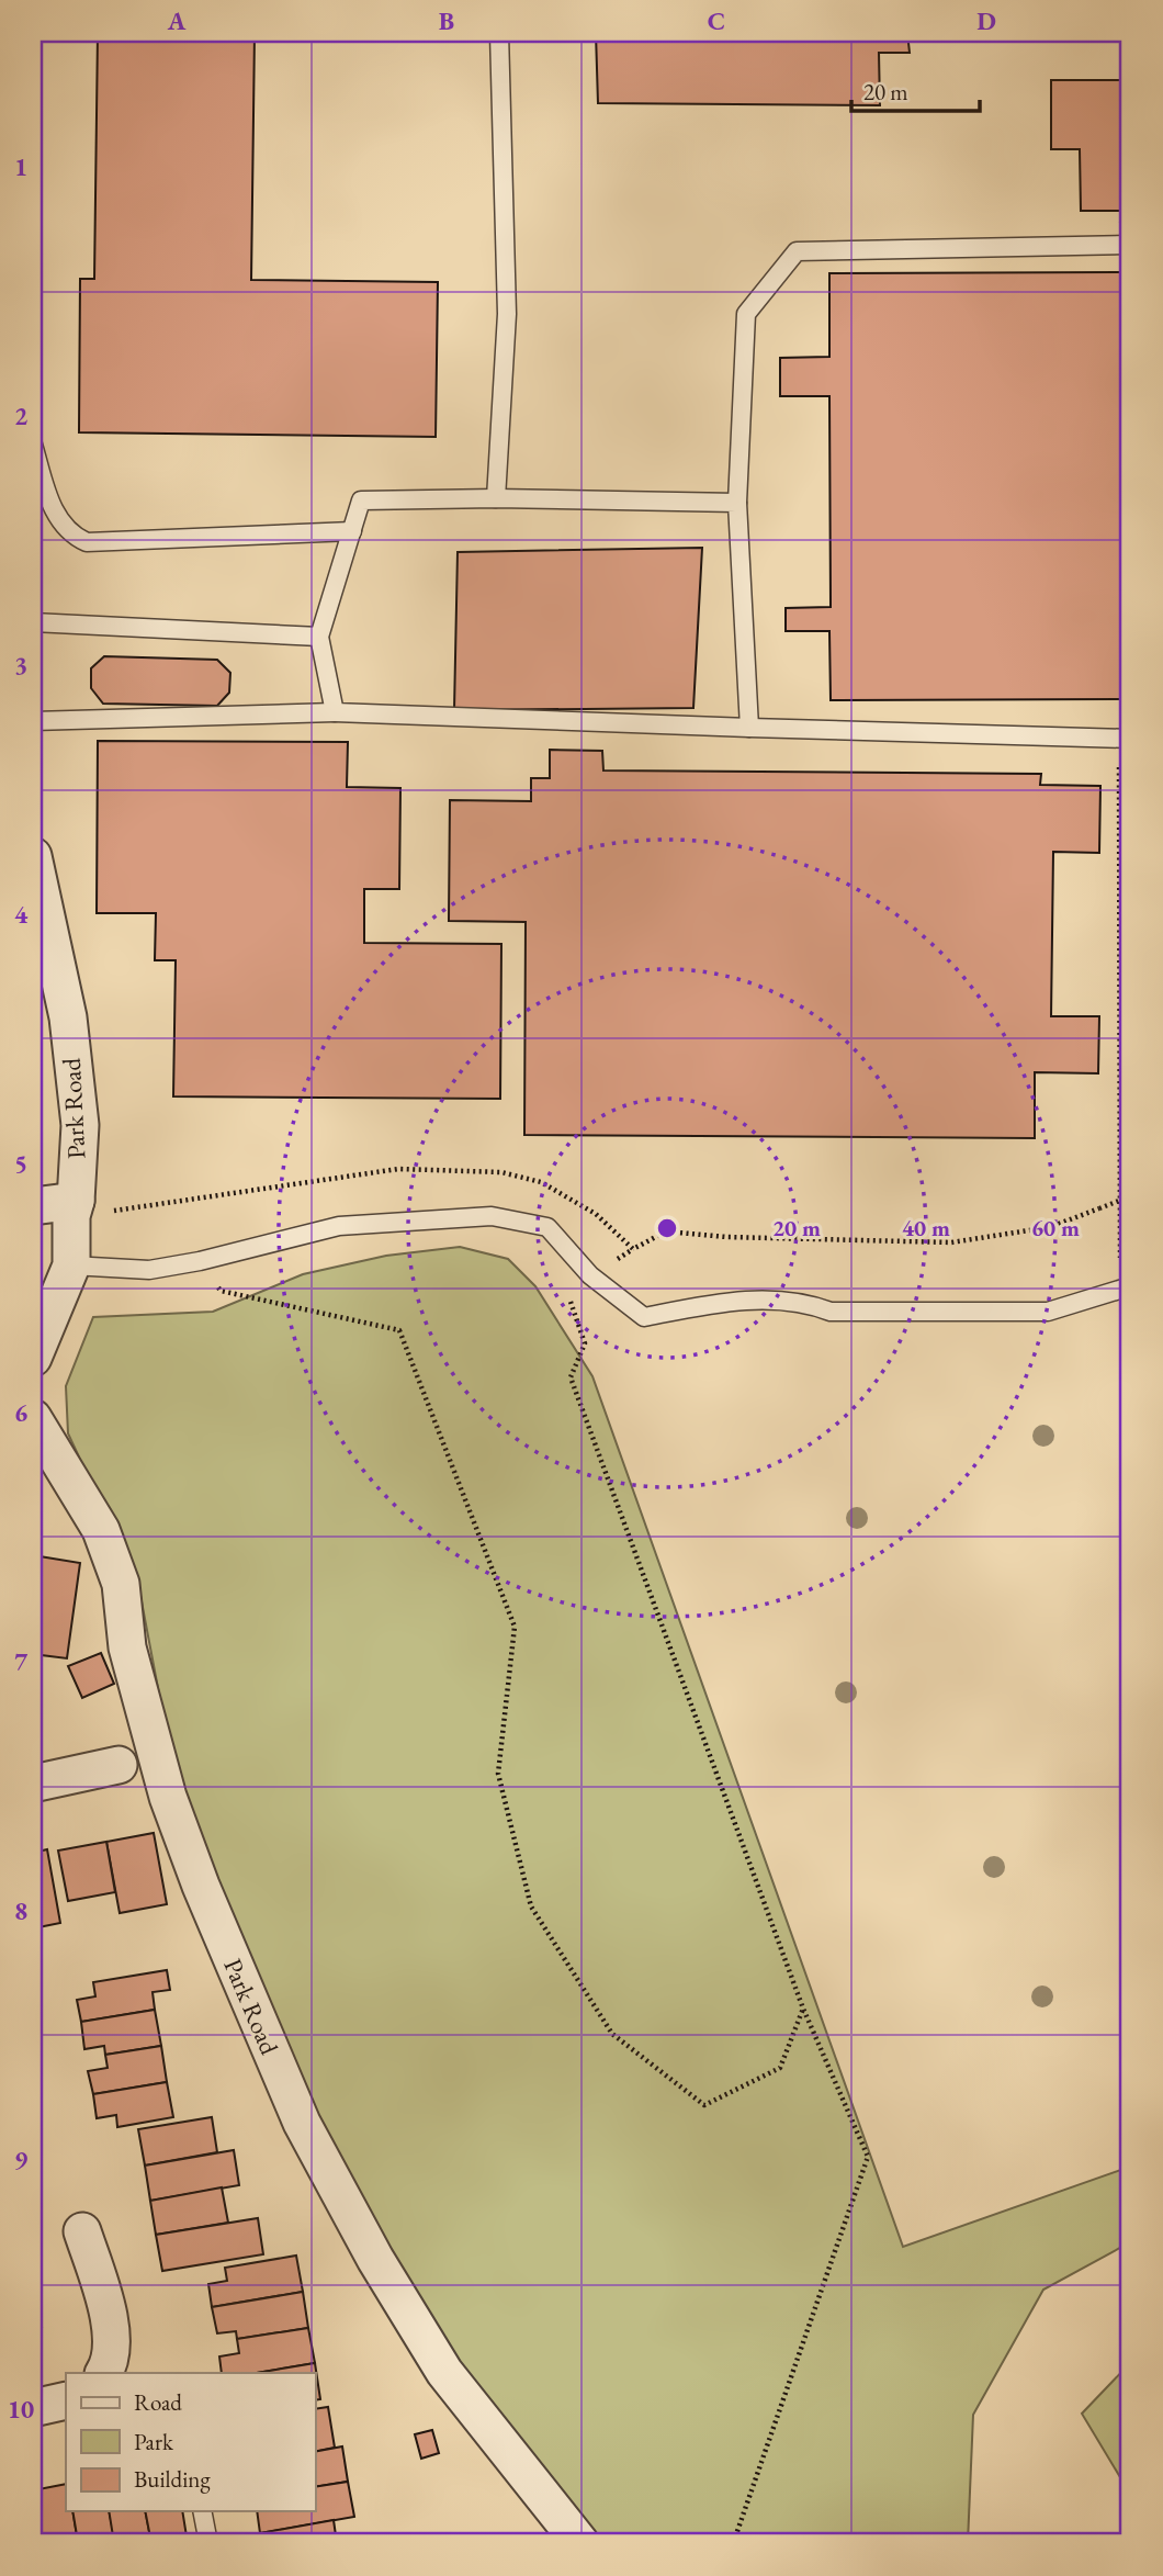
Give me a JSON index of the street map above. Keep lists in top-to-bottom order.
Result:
{
  "streets": {
    "street": ["Park Road"]
  },
  "legend": ["Road", "Park", "Building"],
  "scale_bar": "20 m",
  "grid": {
    "columns": [
      "A",
      "B",
      "C",
      "D"
    ],
    "rows": [
      "1",
      "2",
      "3",
      "4",
      "5",
      "6",
      "7",
      "8",
      "9",
      "10"
    ]
  },
  "rings": ["20 m", "40 m", "60 m"]
}
